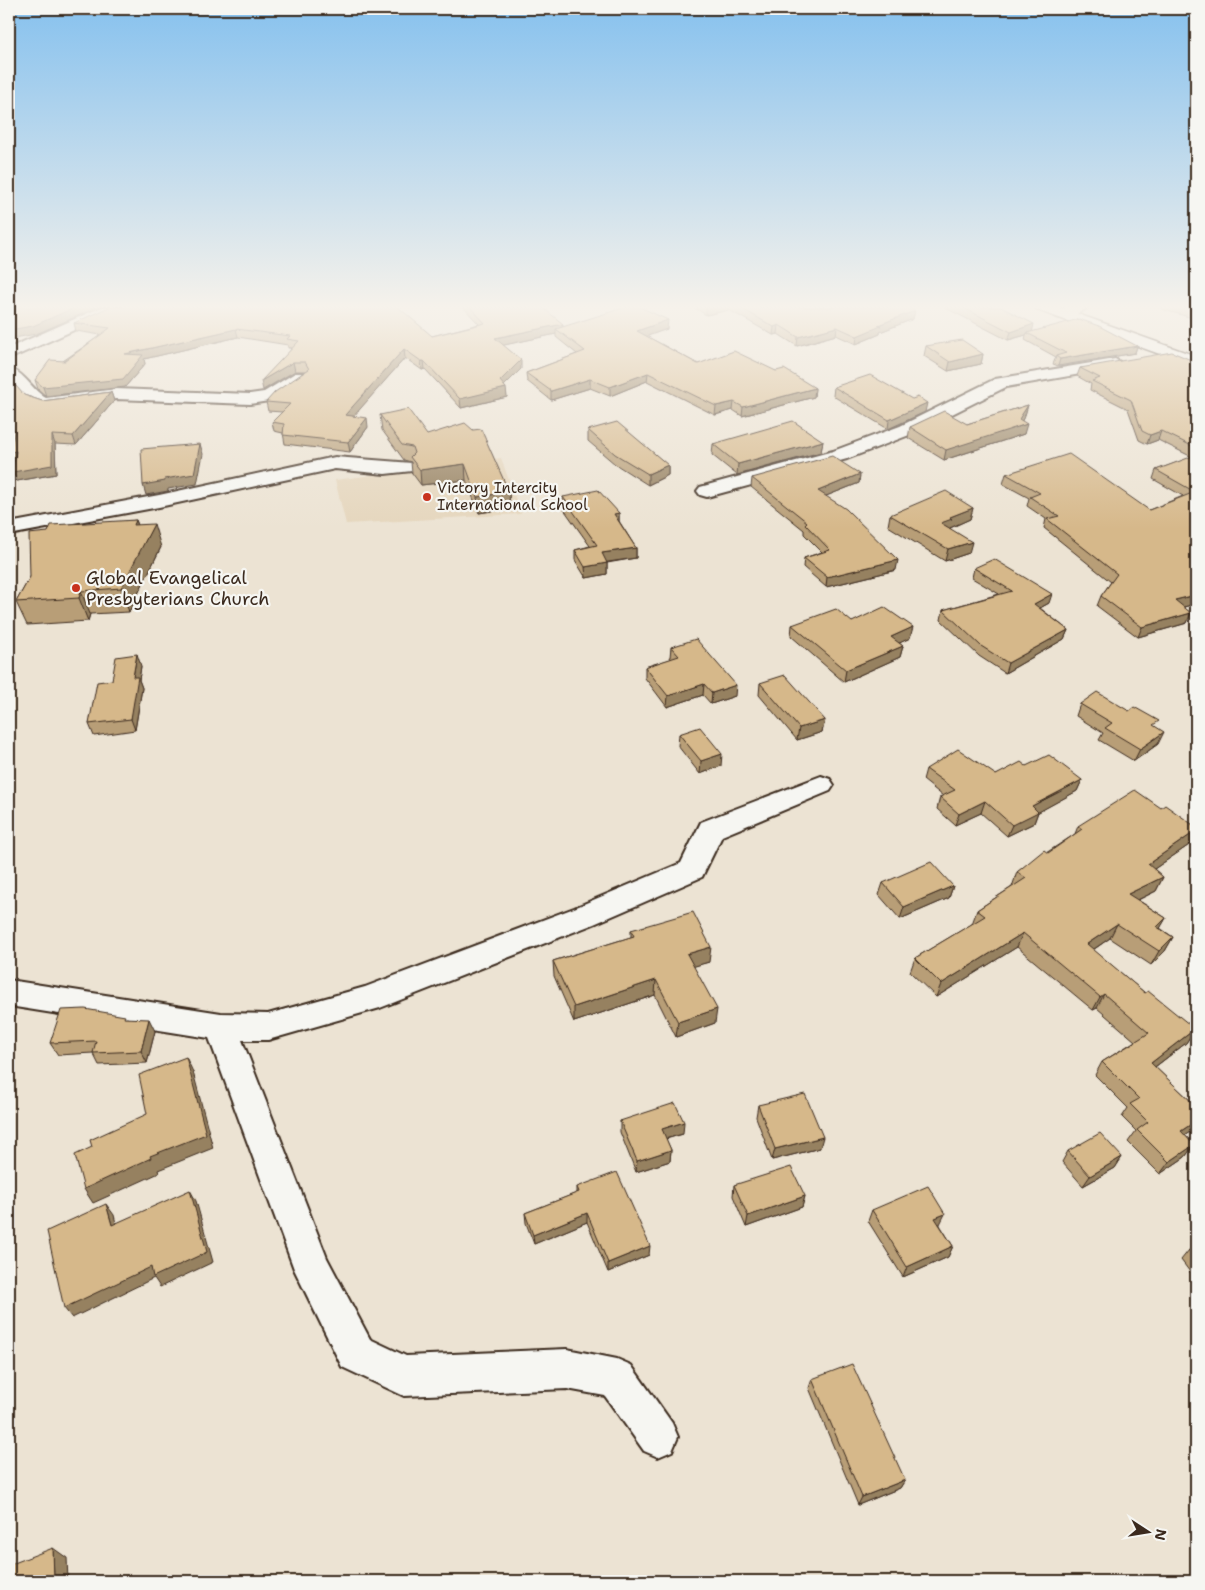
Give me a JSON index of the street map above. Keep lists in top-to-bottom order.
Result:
{
  "places": ["Victory Intercity International School", "Global Evangelical Presbyterians Church"],
  "north": "right"
}
